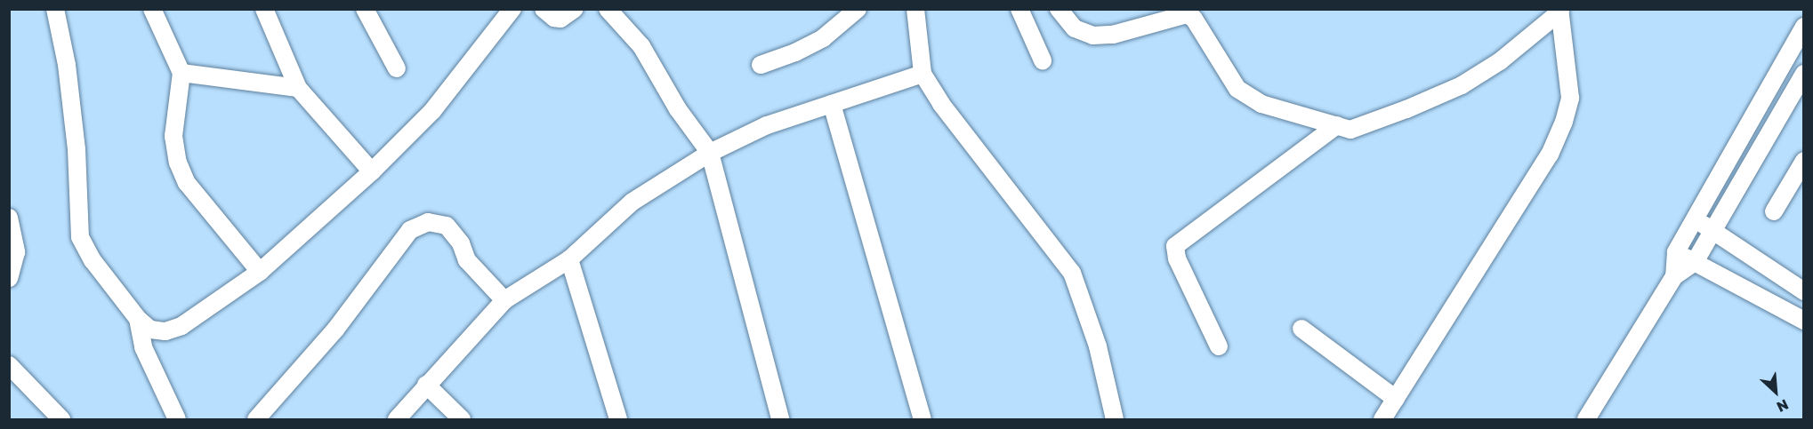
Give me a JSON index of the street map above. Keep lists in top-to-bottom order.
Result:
{
  "north": "bottom right"
}
